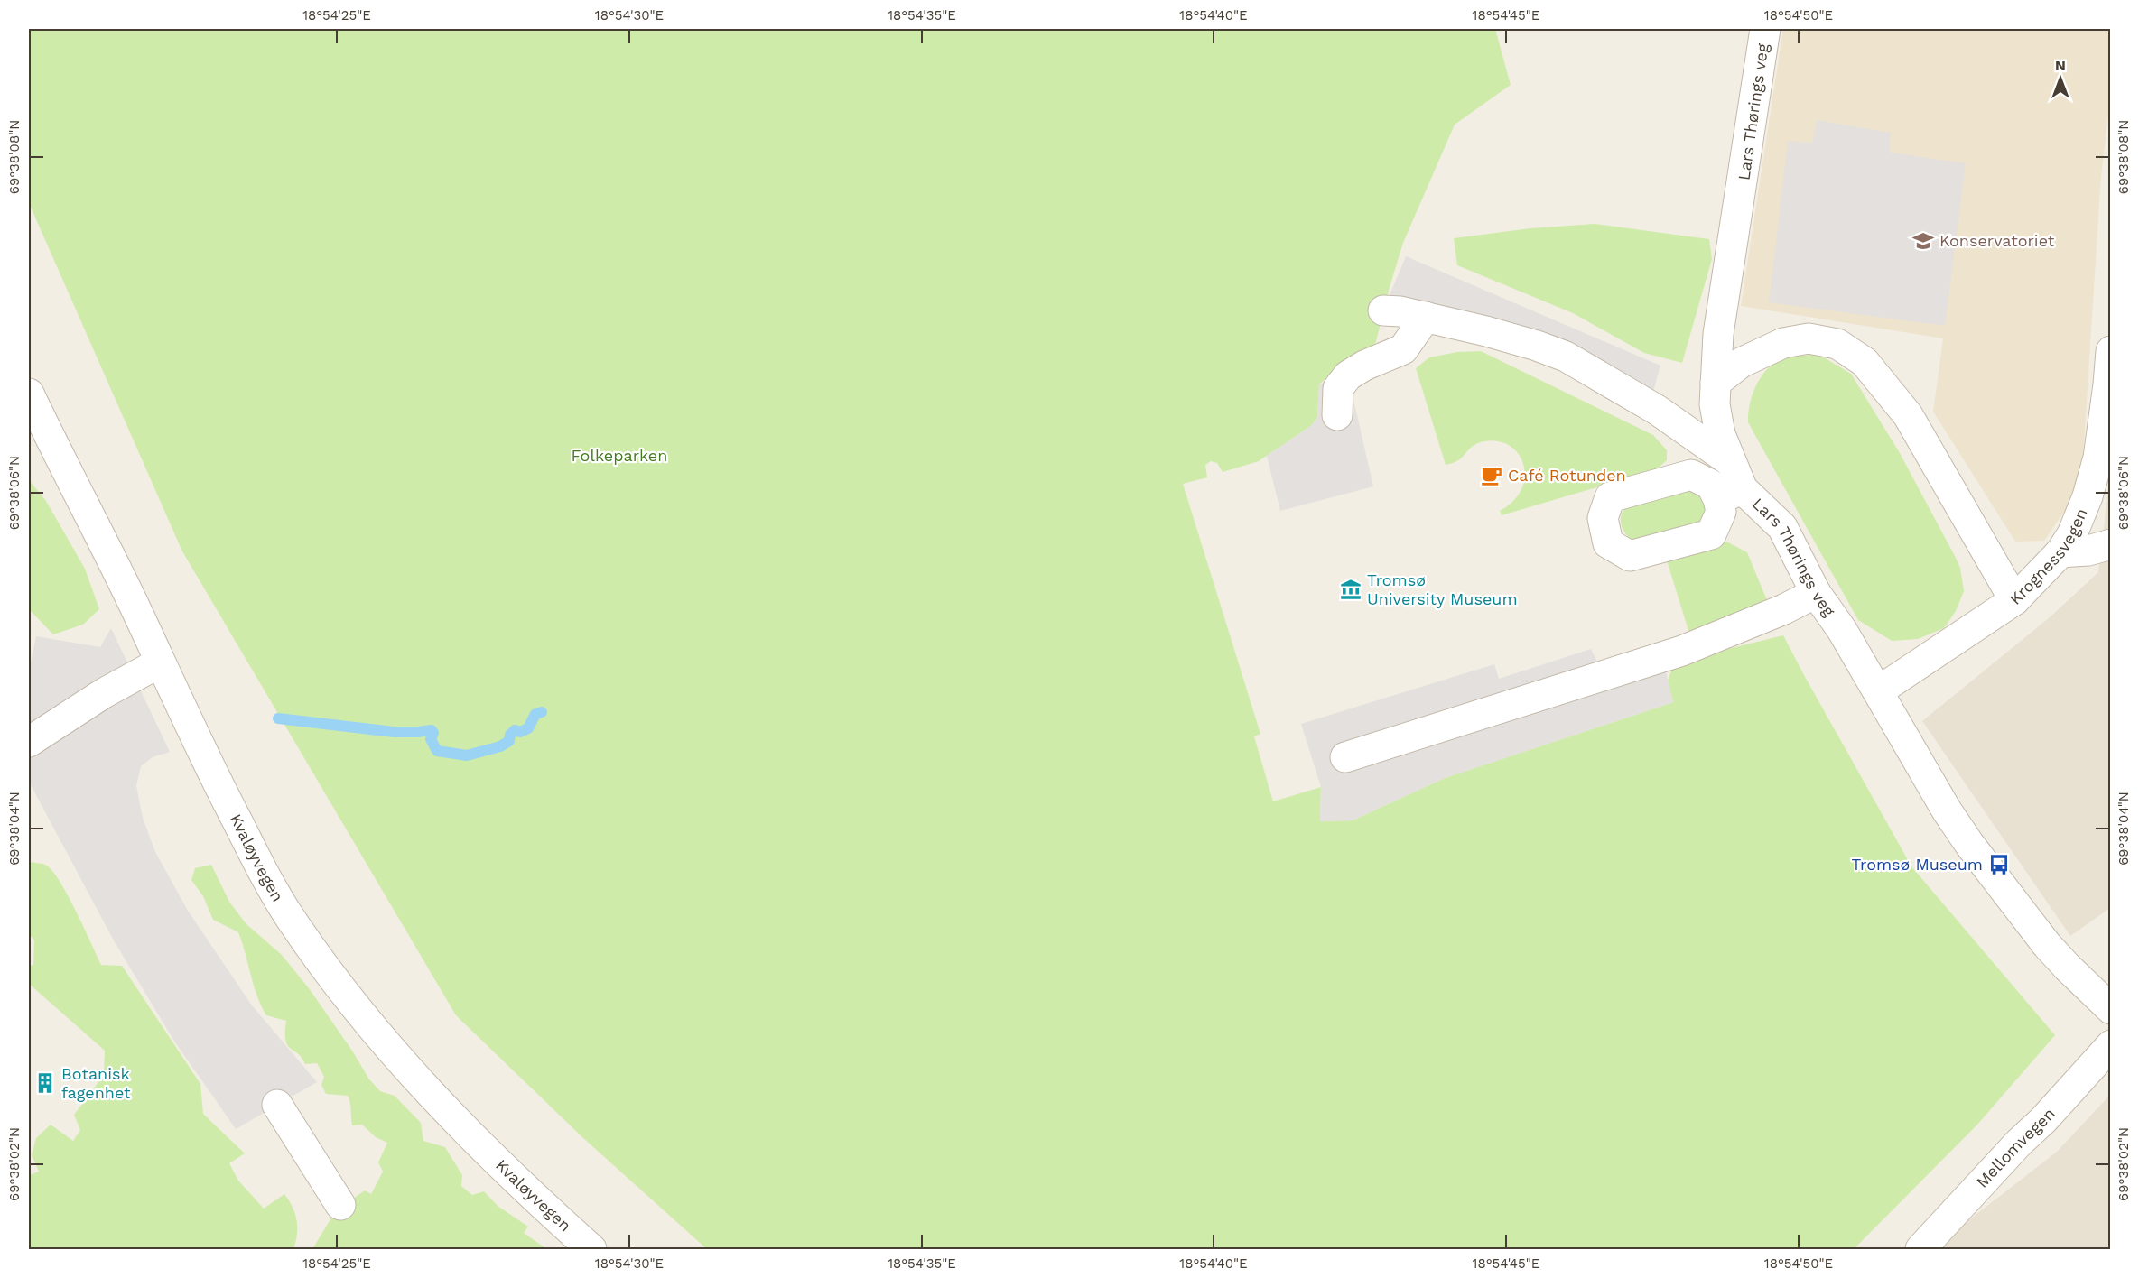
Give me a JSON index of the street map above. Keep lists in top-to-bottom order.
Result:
{
  "streets": {
    "street": [
      "Lars Thørings veg",
      "Krognessvegen",
      "Kvaløyvegen",
      "Mellomvegen"
    ]
  },
  "crossings": [
    ["Lars Thørings veg", "Krognessvegen"]
  ],
  "parks": ["Folkeparken"],
  "places": {
    "school or university": ["Konservatoriet"],
    "cafe": ["Café Rotunden"],
    "museum": ["Tromsø University Museum"],
    "bus stop": ["Tromsø Museum"],
    "building": ["Botanisk fagenhet"]
  },
  "north": "top",
  "coordinates": [
    "18°54'25\"E",
    "18°54'30\"E",
    "18°54'35\"E",
    "18°54'40\"E",
    "18°54'45\"E",
    "18°54'50\"E",
    "69°38'08\"N",
    "69°38'06\"N",
    "69°38'04\"N",
    "69°38'02\"N"
  ]
}
